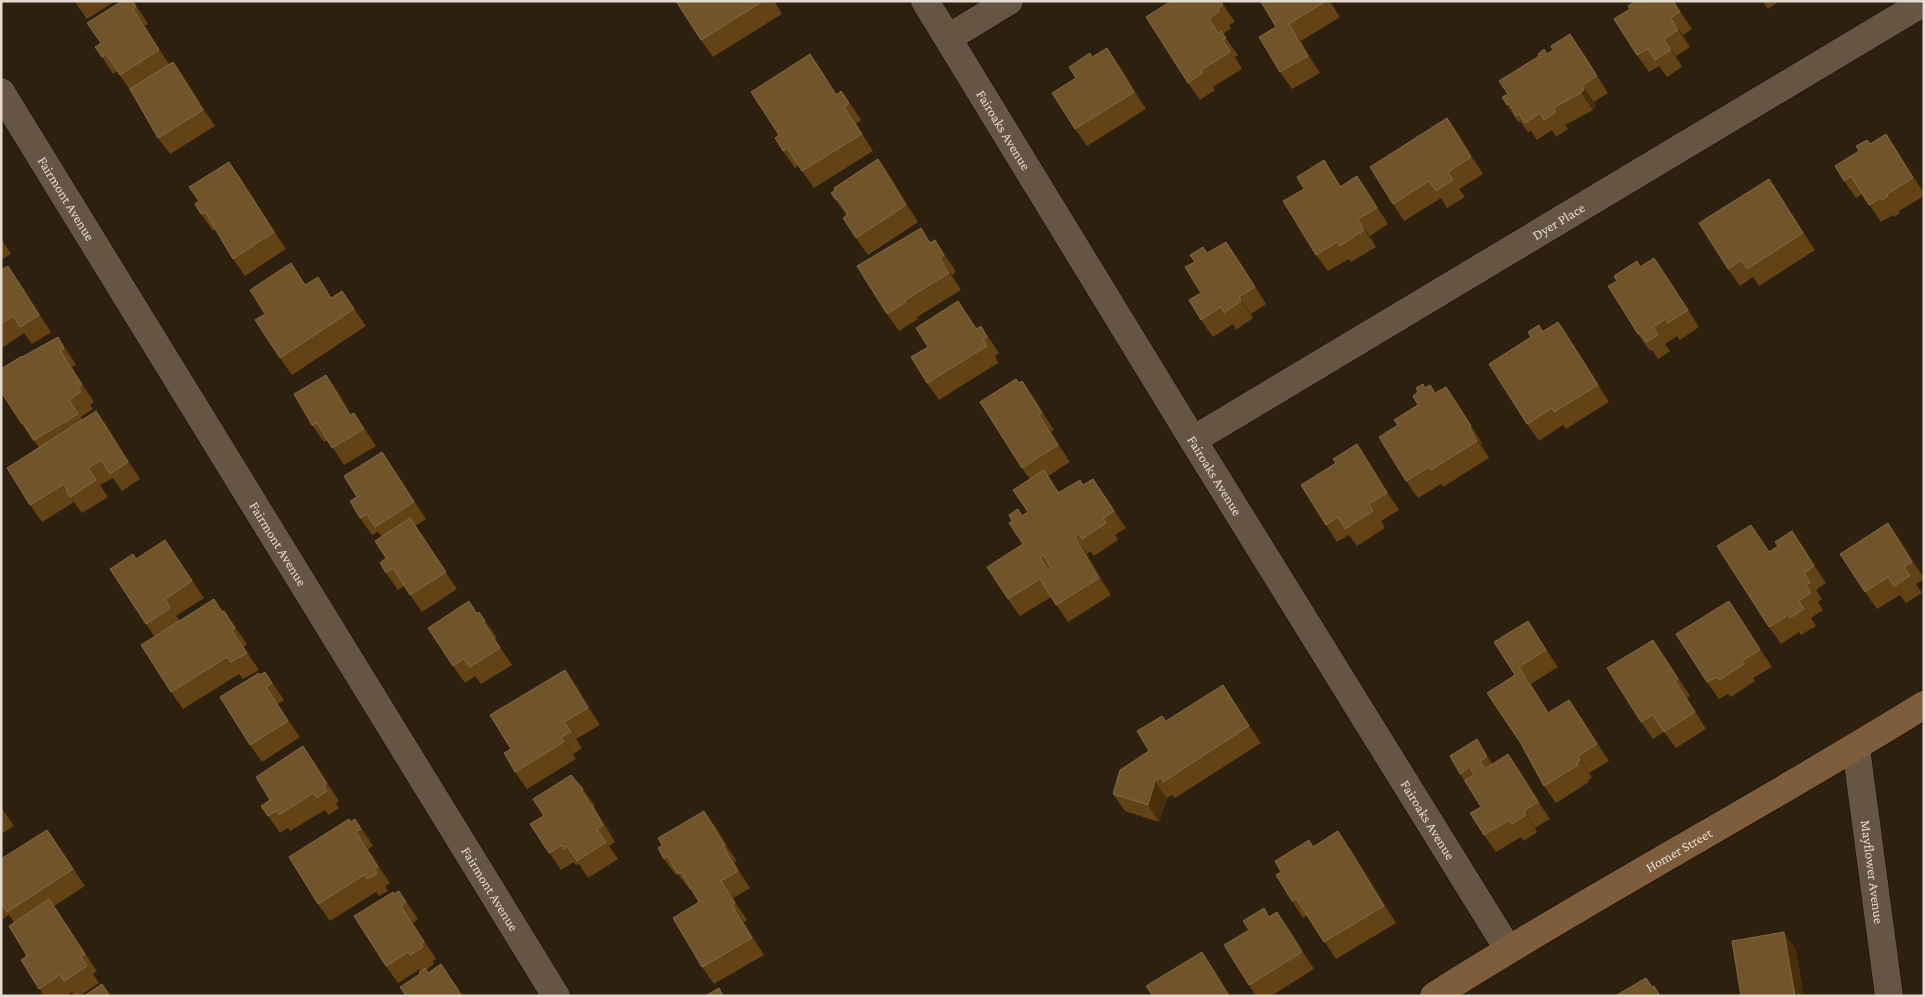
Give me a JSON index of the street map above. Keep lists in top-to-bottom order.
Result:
{
  "streets": {
    "street": [
      "Fairoaks Avenue",
      "Fairmont Avenue",
      "Dyer Place",
      "Homer Street",
      "Mayflower Avenue"
    ]
  },
  "crossings": [
    ["Fairoaks Avenue", "Dyer Place"],
    ["Fairoaks Avenue", "Homer Street"],
    ["Homer Street", "Mayflower Avenue"]
  ]
}
